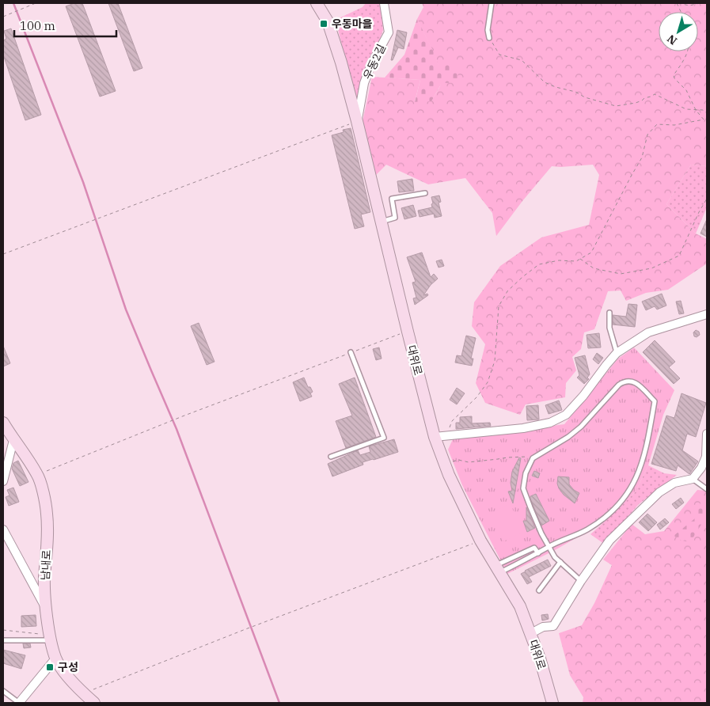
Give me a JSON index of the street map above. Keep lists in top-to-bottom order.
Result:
{
  "streets": {
    "main road": ["대위로", "남내로"],
    "street": ["우동2길"]
  },
  "crossings": [
    ["우동2길", "대위로"]
  ],
  "places": {
    "transit": ["우동마을", "구성"]
  },
  "scale_bar": "100 m",
  "north": "bottom left"
}
